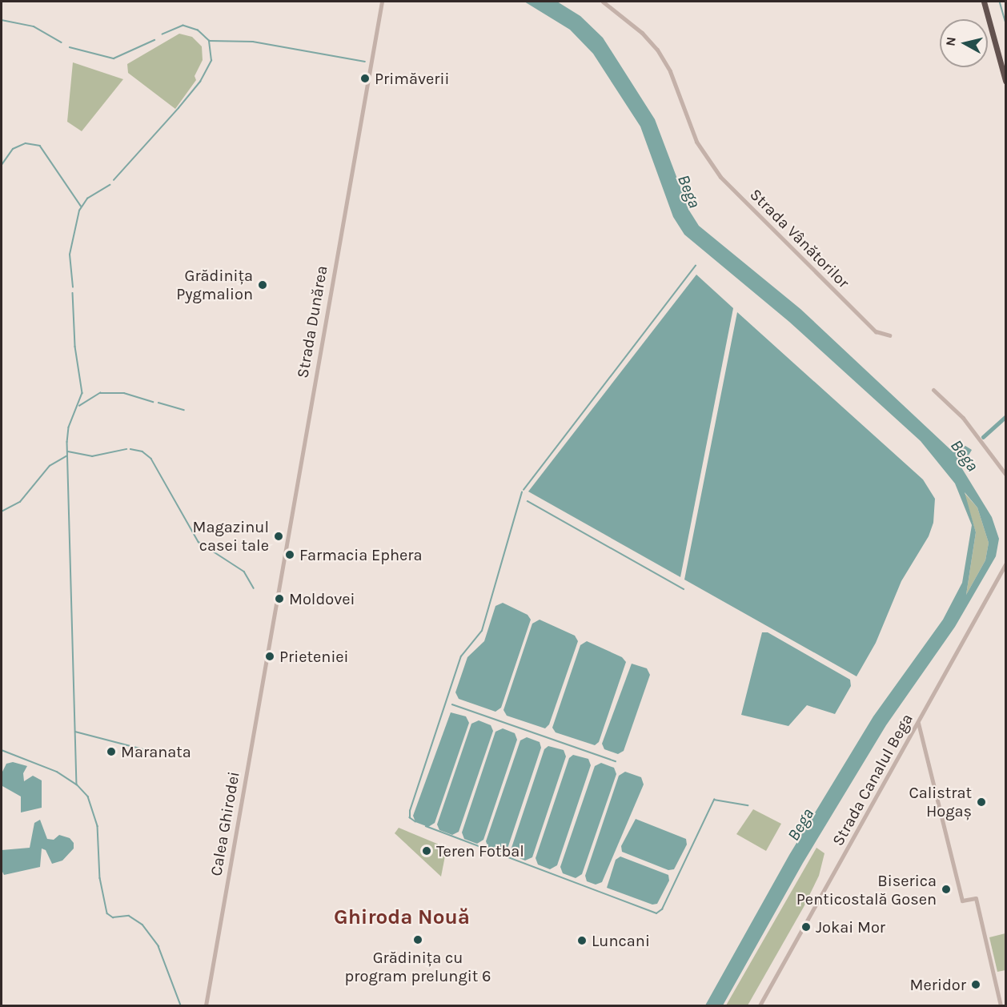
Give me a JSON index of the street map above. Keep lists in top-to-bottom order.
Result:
{
  "streets": {
    "street": [
      "Strada Vânătorilor",
      "Strada Dunărea",
      "Strada Canalul Bega",
      "Calea Ghirodei"
    ]
  },
  "crossings": [
    ["Strada Dunărea", "Calea Ghirodei"]
  ],
  "districts": ["Ghiroda Nouă"],
  "water": ["Bega"],
  "places": [
    "Primăverii",
    "Grădinița Pygmalion",
    "Magazinul casei tale",
    "Farmacia Ephera",
    "Moldovei",
    "Prieteniei",
    "Maranata",
    "Calistrat Hogaș",
    "Teren Fotbal",
    "Biserica Penticostală Gosen",
    "Jokai Mor",
    "Grădinița cu program prelungit 6",
    "Luncani",
    "Meridor"
  ],
  "north": "left"
}
